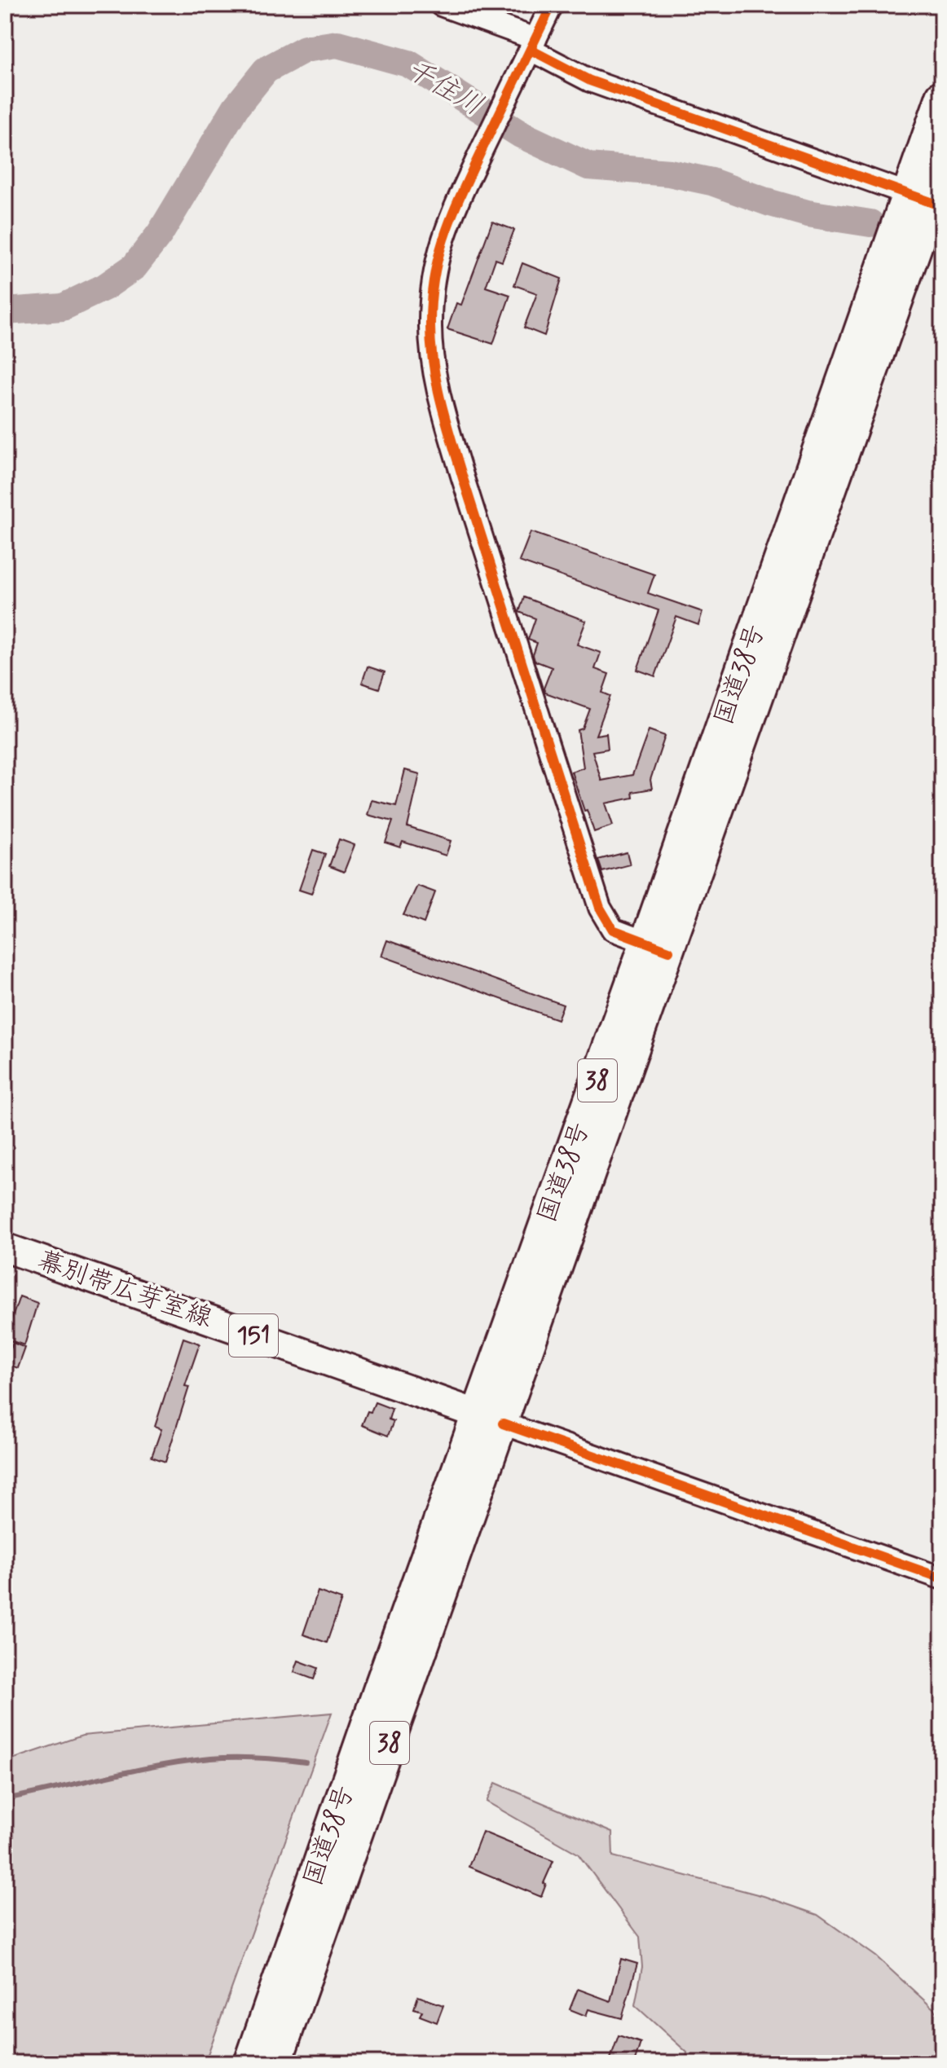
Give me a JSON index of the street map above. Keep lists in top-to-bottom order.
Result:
{
  "streets": {
    "highway": ["国道38号", "38"],
    "main road": ["幕別帯広芽室線", "151"]
  },
  "crossings": [
    ["国道38号", "幕別帯広芽室線"]
  ],
  "water": ["千住川"]
}
